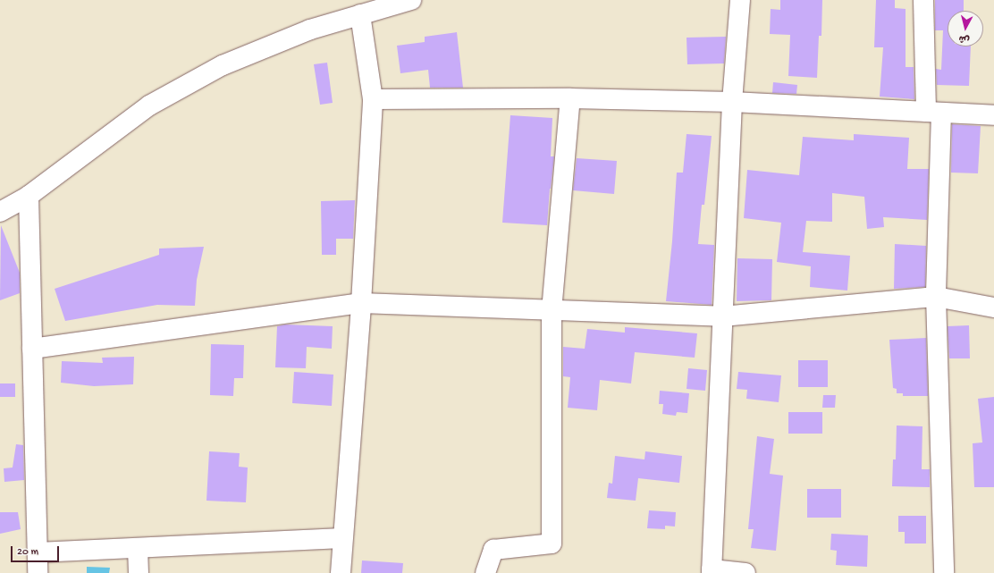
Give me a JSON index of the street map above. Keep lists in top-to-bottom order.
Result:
{
  "scale_bar": "20 m",
  "north": "bottom"
}
